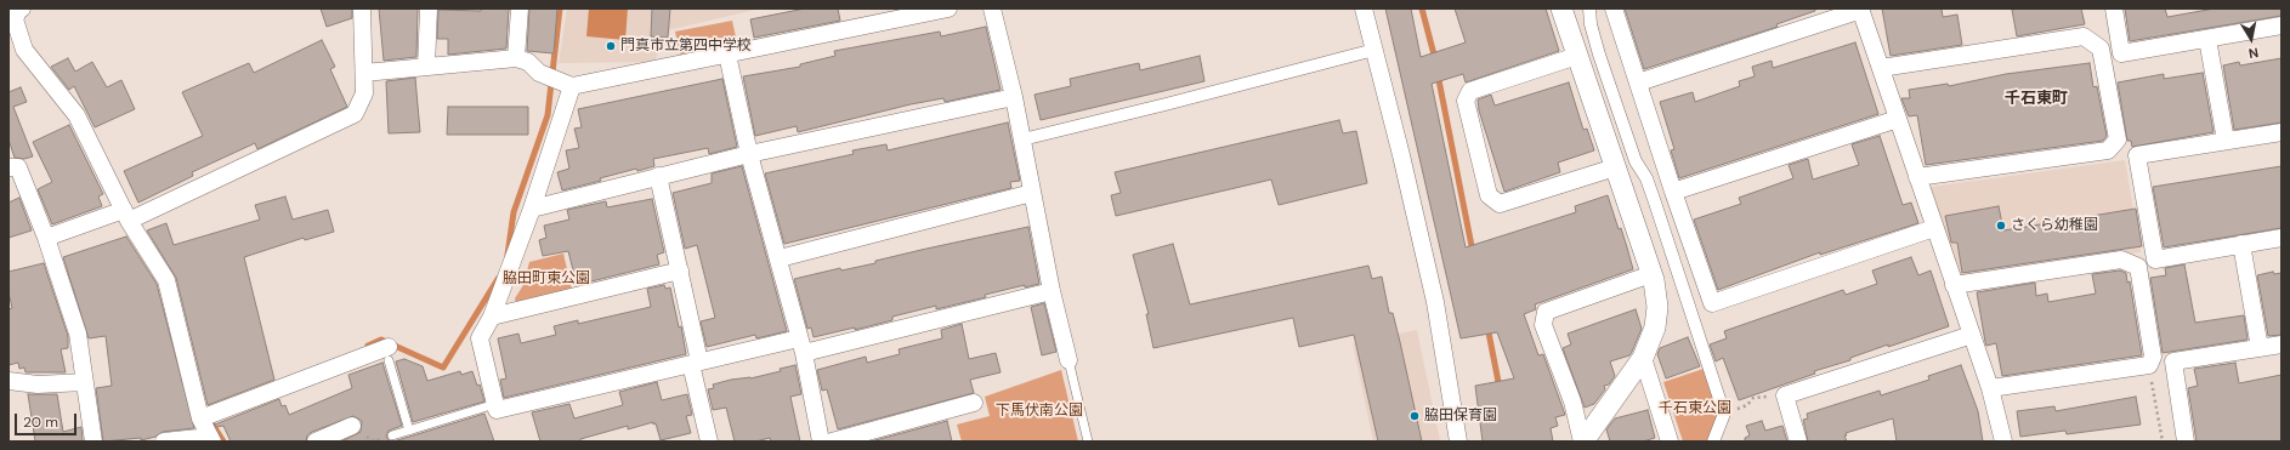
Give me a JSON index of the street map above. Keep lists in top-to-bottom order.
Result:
{
  "districts": ["千石東町"],
  "parks": ["脇田町東公園", "千石東公園", "下馬伏南公園"],
  "places": ["門真市立第四中学校", "さくら幼稚園", "脇田保育園"],
  "scale_bar": "20 m",
  "north": "bottom"
}
